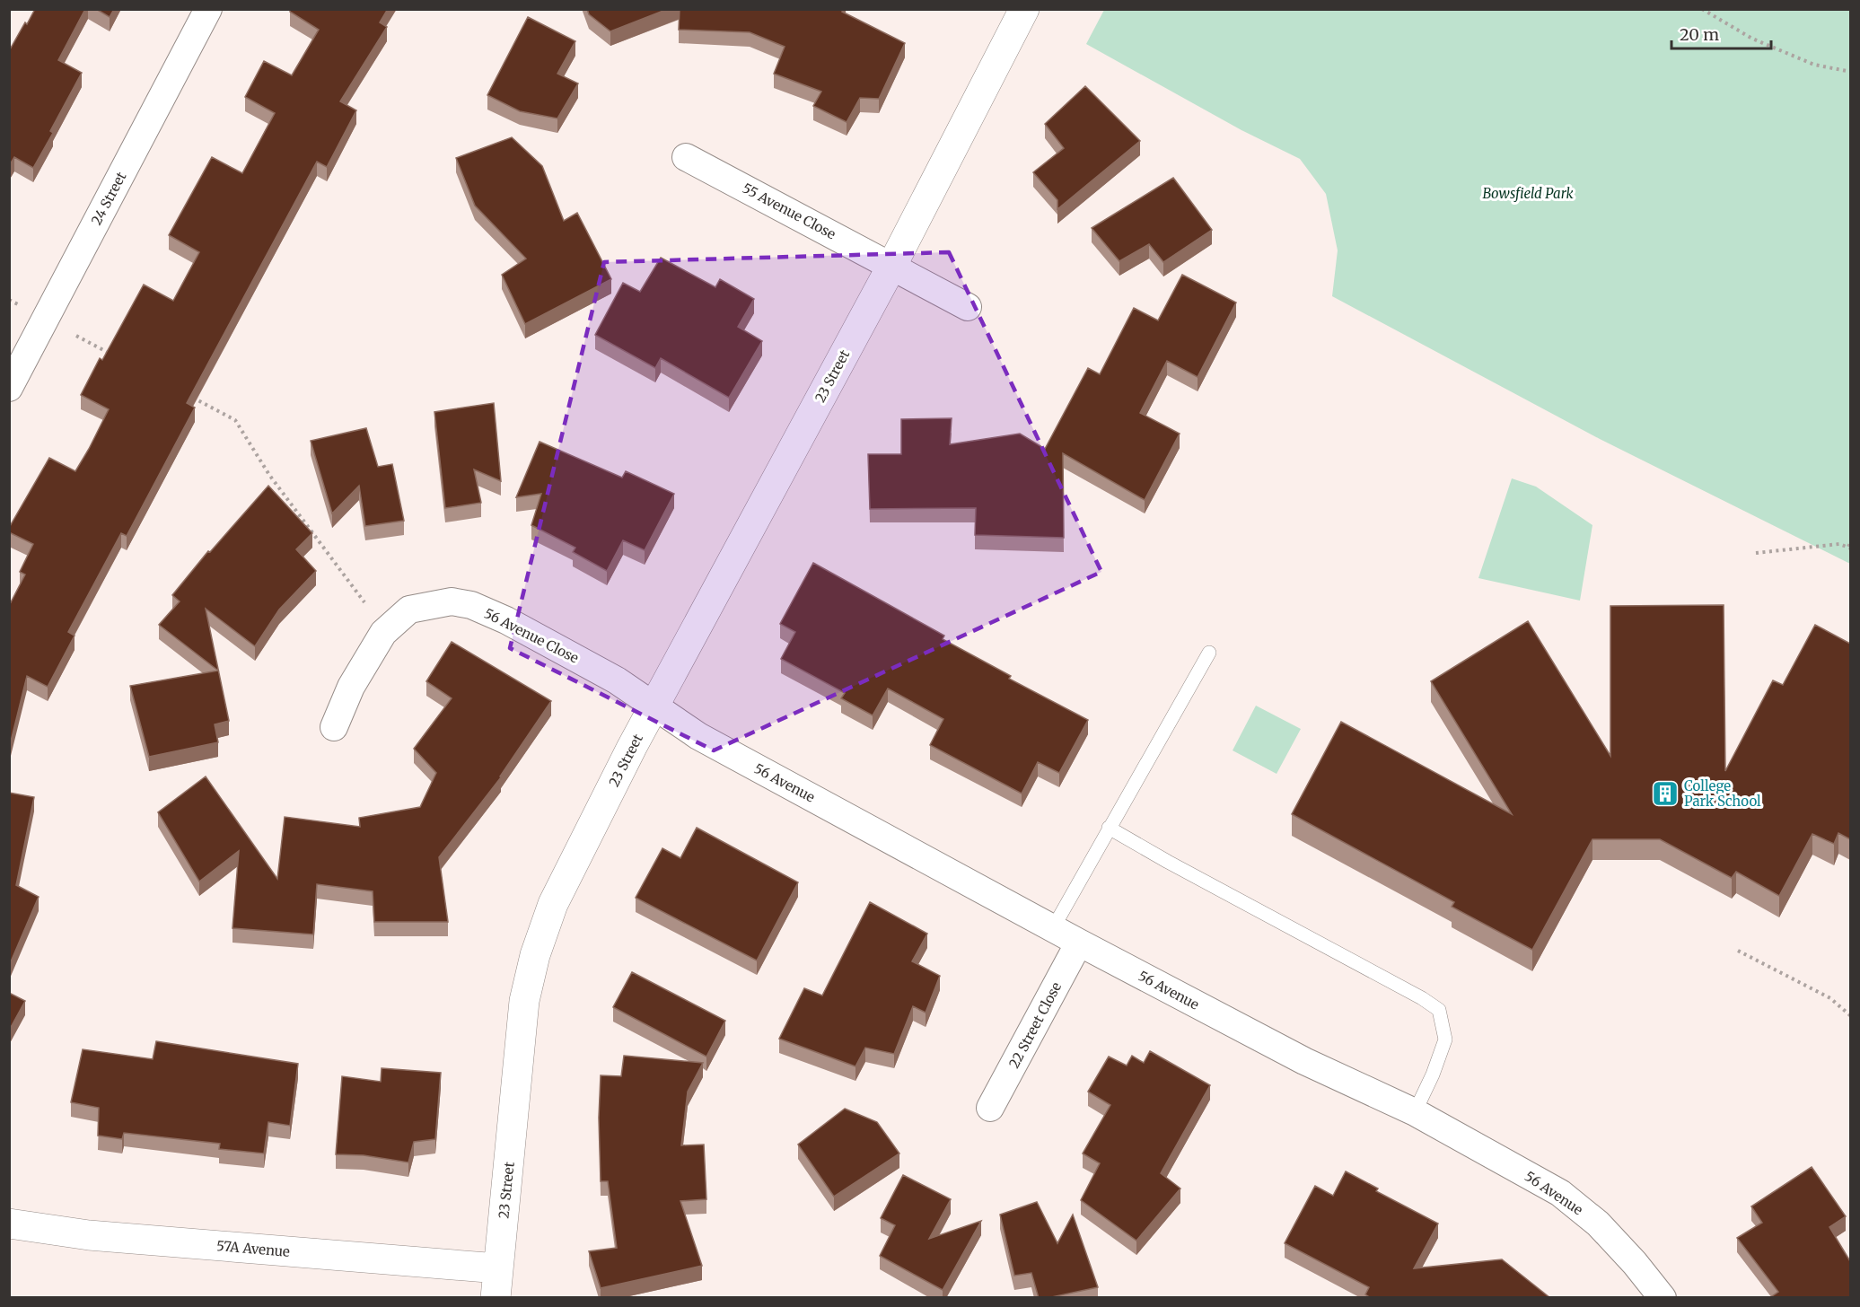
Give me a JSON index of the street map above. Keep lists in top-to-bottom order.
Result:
{
  "streets": {
    "street": [
      "24 Street",
      "55 Avenue Close",
      "23 Street",
      "56 Avenue Close",
      "56 Avenue",
      "22 Street Close",
      "57A Avenue"
    ]
  },
  "crossings": [
    ["55 Avenue Close", "23 Street"],
    ["23 Street", "56 Avenue Close"],
    ["23 Street", "56 Avenue"],
    ["23 Street", "57A Avenue"],
    ["56 Avenue Close", "56 Avenue"],
    ["56 Avenue", "22 Street Close"]
  ],
  "parks": ["Bowsfield Park"],
  "places": {
    "building": ["College Park School"]
  },
  "scale_bar": "20 m"
}
